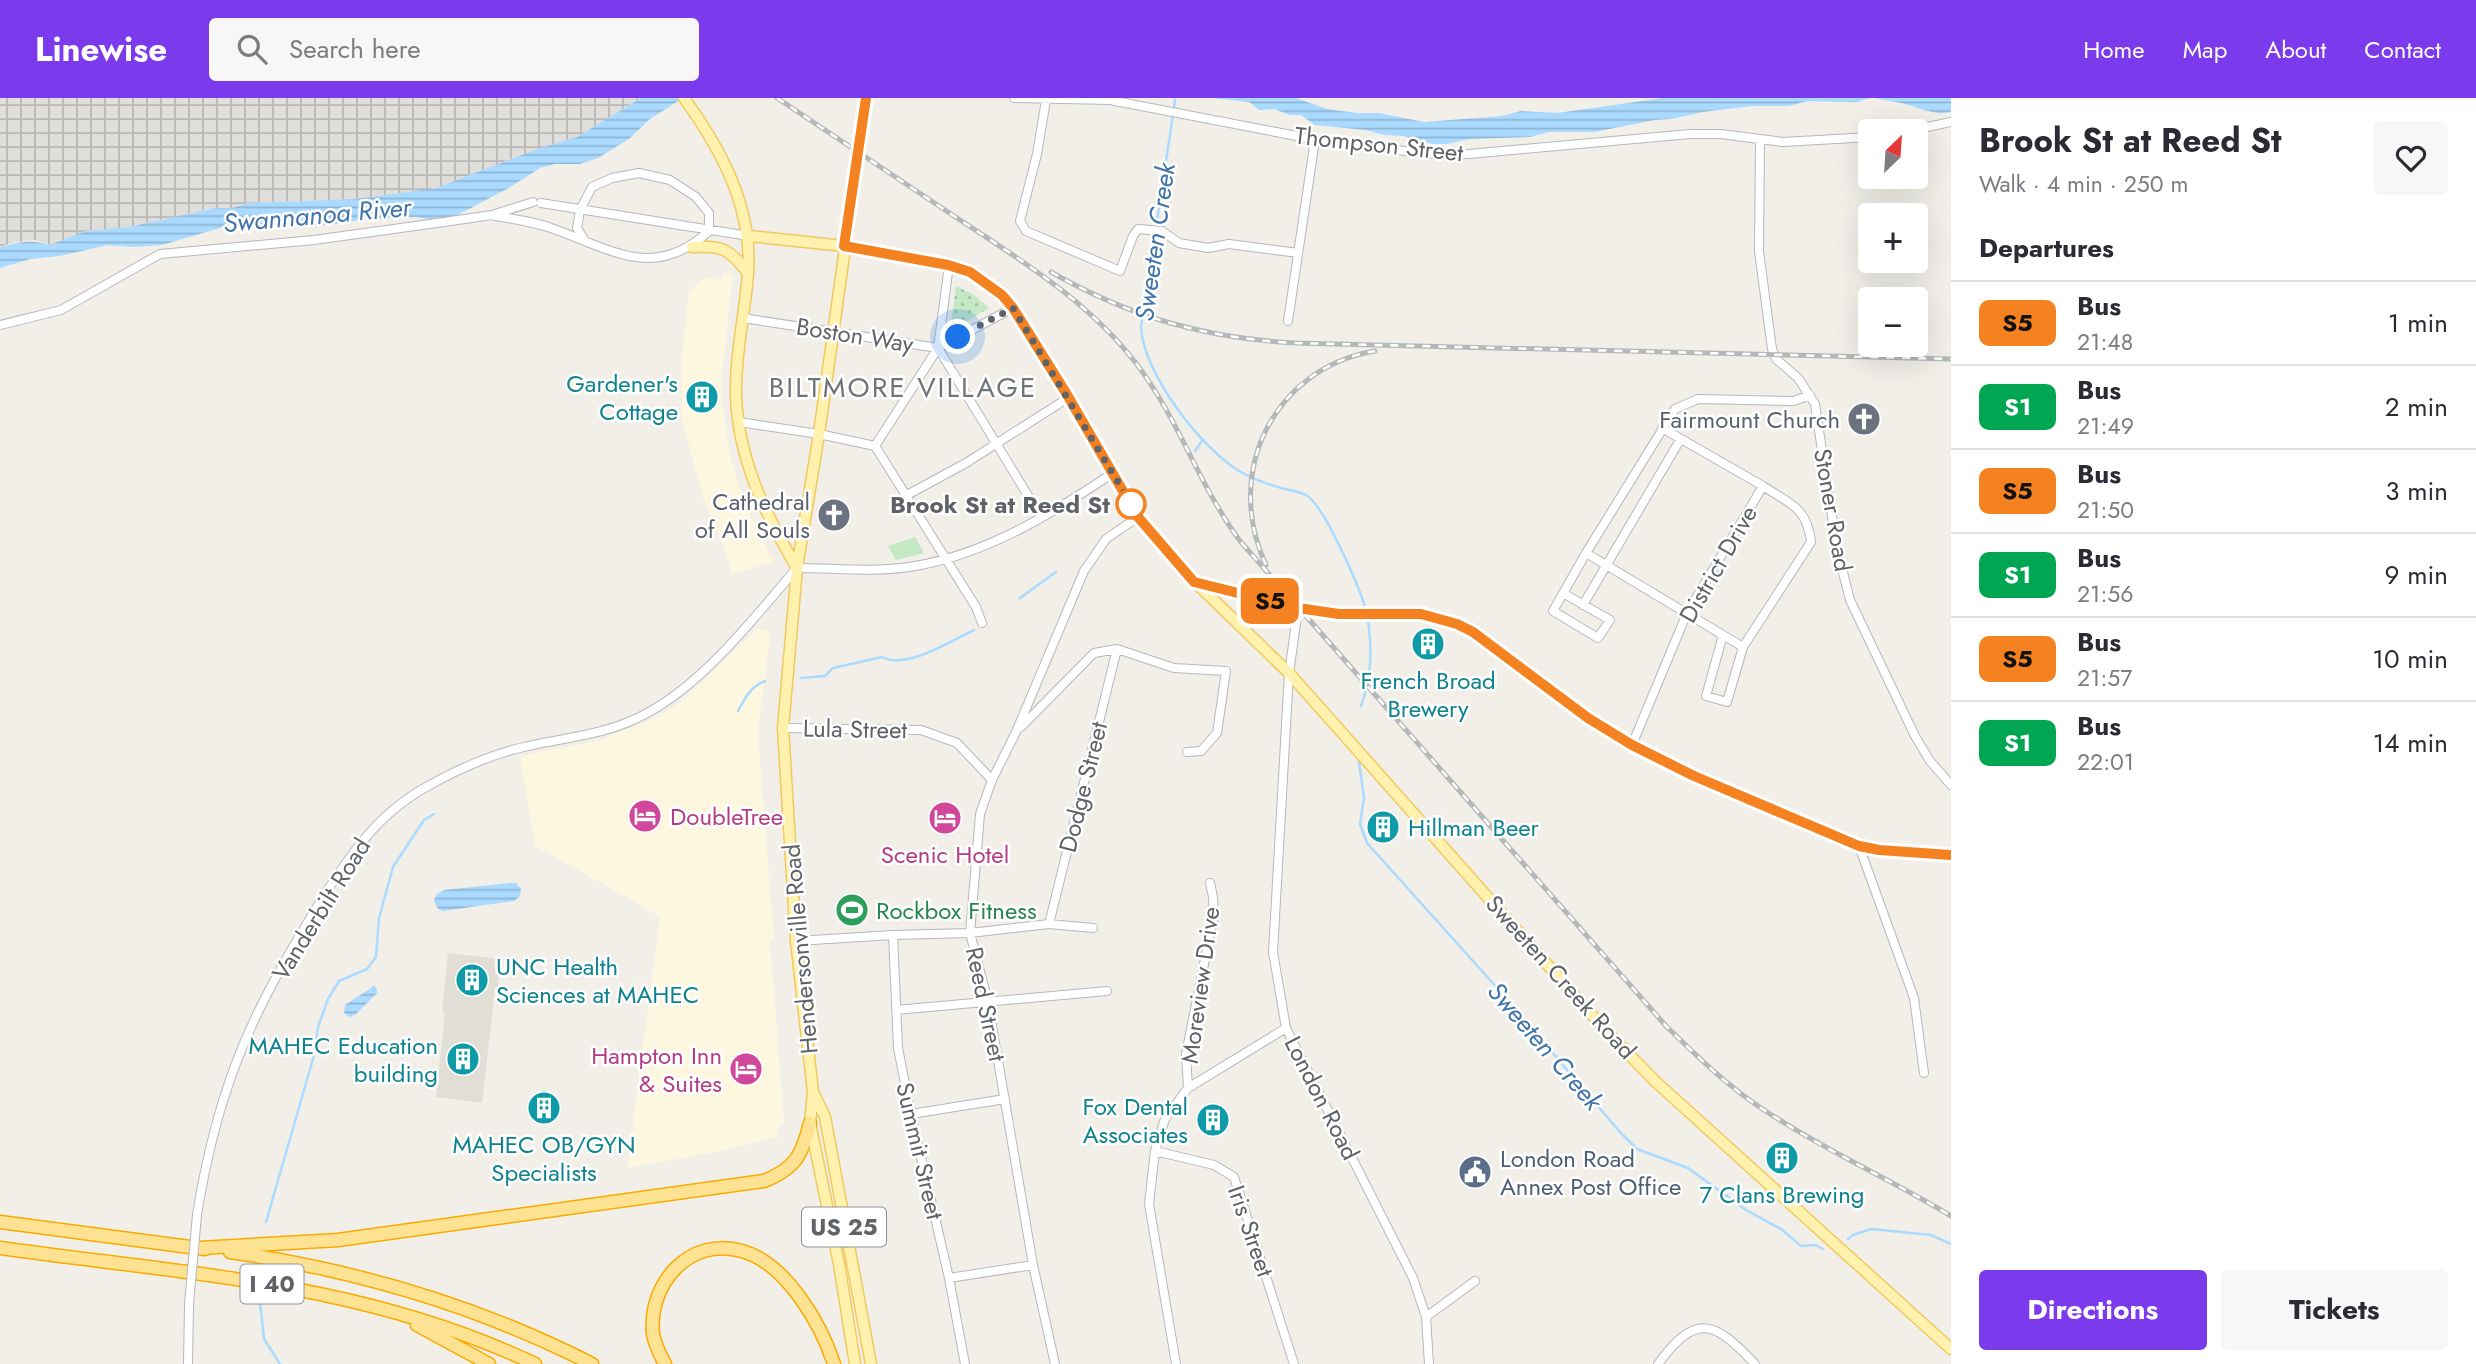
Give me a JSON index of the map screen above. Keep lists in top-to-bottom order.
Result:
{
  "streets": {
    "highway": ["I 40"],
    "main road": ["Hendersonville Road", "Sweeten Creek Road", "US 25"],
    "street": [
      "Thompson Street",
      "Boston Way",
      "Stoner Road",
      "District Drive",
      "Lula Street",
      "Dodge Street",
      "Vanderbilt Road",
      "Moreview Drive",
      "Reed Street",
      "London Road",
      "Summit Street",
      "Iris Street"
    ]
  },
  "crossings": [
    ["Thompson Street", "Stoner Road"],
    ["Boston Way", "Hendersonville Road"],
    ["Lula Street", "Hendersonville Road"],
    ["Lula Street", "Reed Street"],
    ["Vanderbilt Road", "Hendersonville Road"],
    ["Hendersonville Road", "Sweeten Creek Road"],
    ["Sweeten Creek Road", "Reed Street"],
    ["Sweeten Creek Road", "London Road"]
  ],
  "districts": ["BILTMORE VILLAGE"],
  "water": ["Swannanoa River", "Sweeten Creek"],
  "places": {
    "building": [
      "Gardener's Cottage",
      "French Broad Brewery",
      "Hillman Beer",
      "UNC Health Sciences at MAHEC",
      "MAHEC Education building",
      "MAHEC OB/GYN Specialists",
      "Fox Dental Associates",
      "7 Clans Brewing"
    ],
    "church": ["Fairmount Church", "Cathedral of All Souls"],
    "other": ["Brook St at Reed St"],
    "hotel": ["DoubleTree", "Scenic Hotel", "Hampton Inn & Suites"],
    "sports": ["Rockbox Fitness"],
    "public building": ["London Road Annex Post Office"]
  },
  "lines": ["bus line S5"],
  "north": "top right",
  "page": {
    "header": "Linewise",
    "search": "Search here",
    "nav": [
      "Home",
      "Map",
      "About",
      "Contact"
    ],
    "on_map": "S5",
    "heading": [
      ["Brook St at Reed St", "Walk · 4 min · 250 m"],
      "Departures"
    ],
    "map_buttons": ["+", "−"],
    "list": [
      {
        "mark": "S5",
        "name": "Bus",
        "note": "21:48",
        "value": "1 min"
      },
      {
        "mark": "S1",
        "name": "Bus",
        "note": "21:49",
        "value": "2 min"
      },
      {
        "mark": "S5",
        "name": "Bus",
        "note": "21:50",
        "value": "3 min"
      },
      {
        "mark": "S1",
        "name": "Bus",
        "note": "21:56",
        "value": "9 min"
      },
      {
        "mark": "S5",
        "name": "Bus",
        "note": "21:57",
        "value": "10 min"
      },
      {
        "mark": "S1",
        "name": "Bus",
        "note": "22:01",
        "value": "14 min"
      }
    ],
    "buttons": ["Directions", "Tickets"]
  }
}
